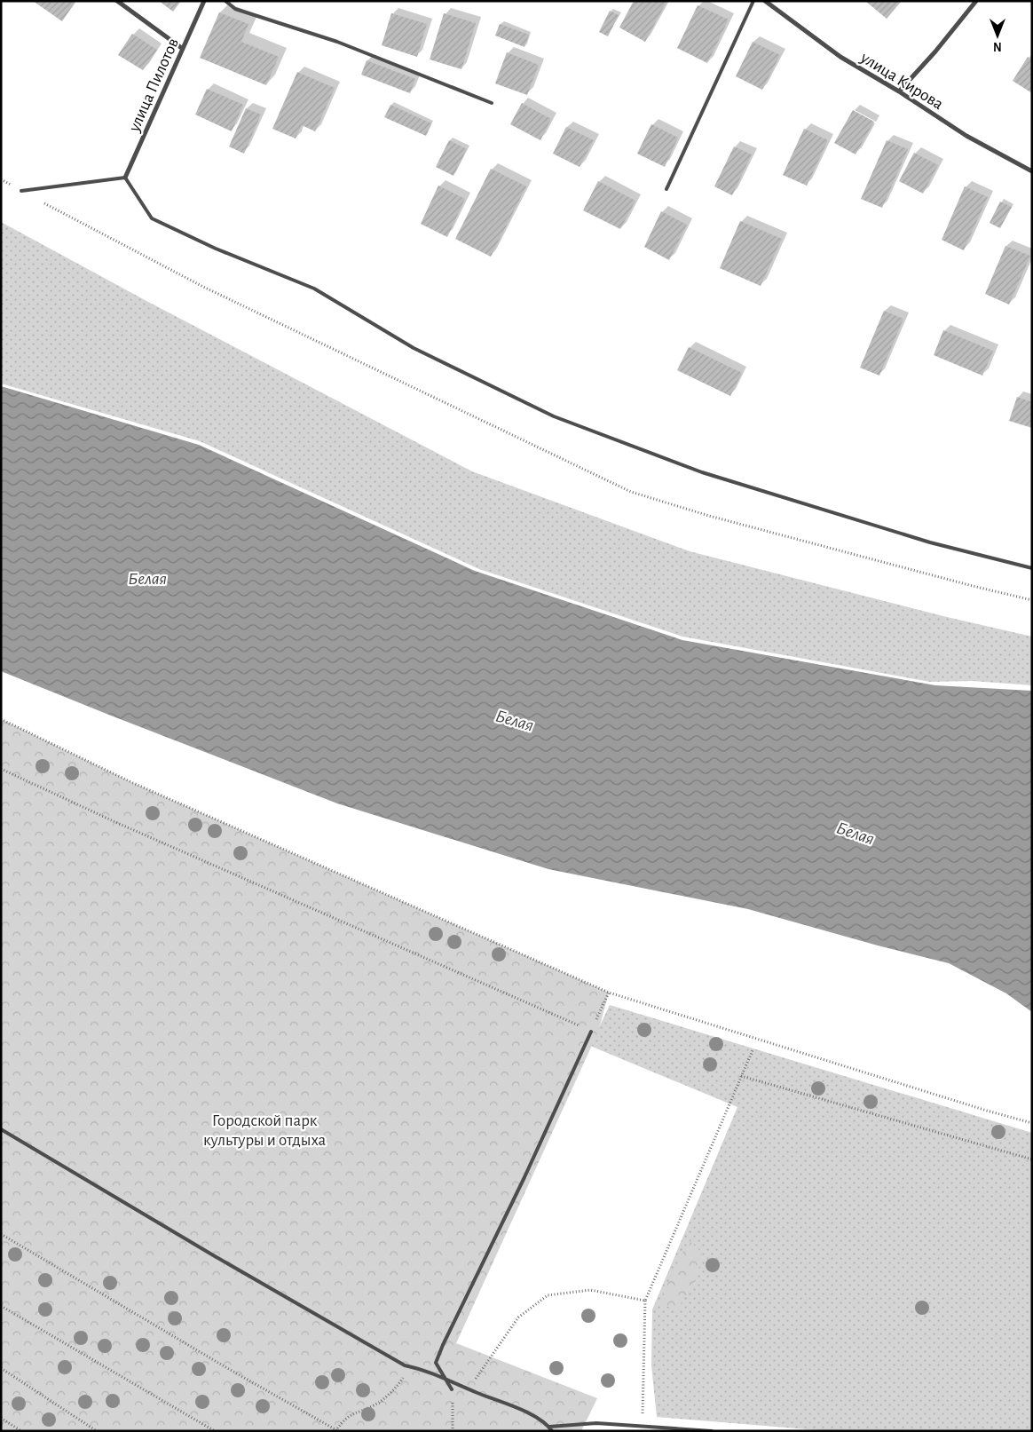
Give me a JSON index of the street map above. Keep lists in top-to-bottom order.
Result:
{
  "streets": {
    "street": ["улица Кирова", "улица Пилотов"]
  },
  "water": ["Белая"],
  "parks": ["Городской парк культуры и отдыха"],
  "north": "bottom"
}
